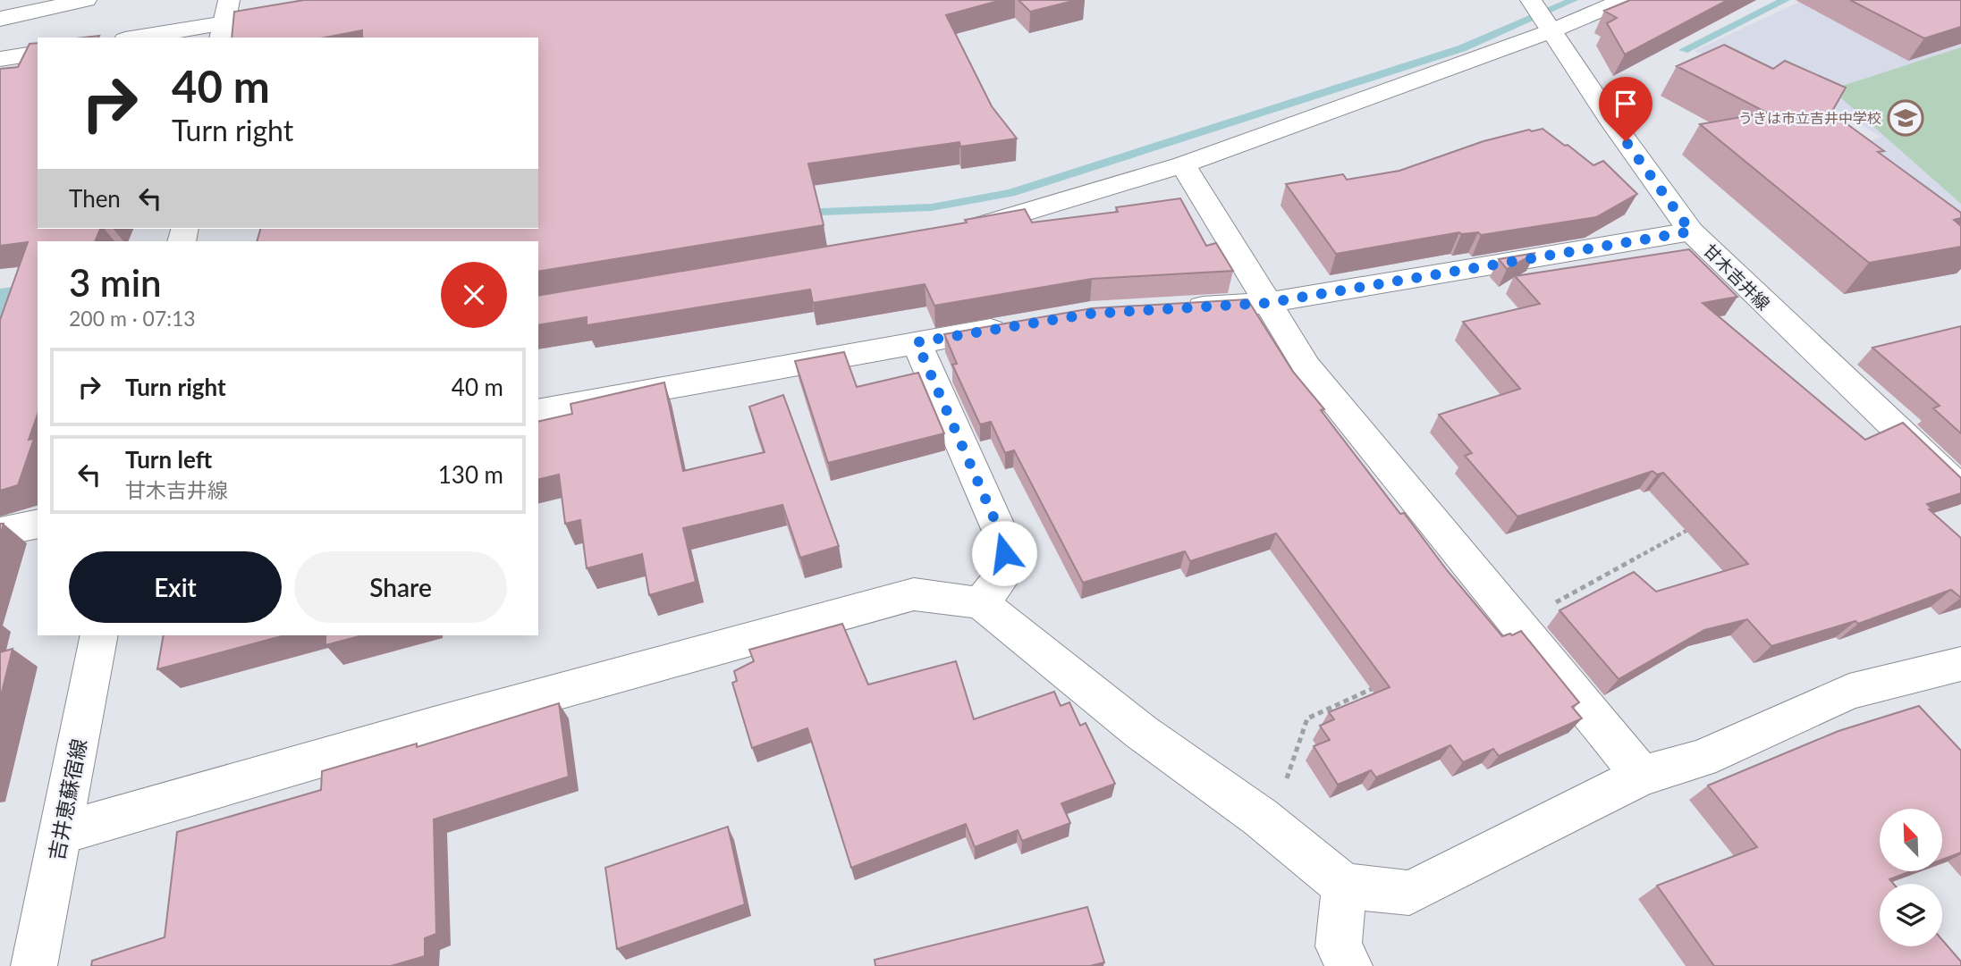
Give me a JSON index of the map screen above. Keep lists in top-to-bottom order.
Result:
{
  "streets": {
    "main road": ["甘木吉井線", "吉井恵蘇宿線"]
  },
  "places": {
    "school or university": ["うきは市立吉井中学校"]
  },
  "north": "top left",
  "page": {
    "turn": ["40 m", "Turn right"],
    "then": "Then",
    "heading": ["3 min", "200 m · 07:13"],
    "list": [
      {
        "name": "Turn right",
        "value": "40 m"
      },
      {
        "name": "Turn left",
        "note": "甘木吉井線",
        "value": "130 m"
      }
    ],
    "buttons": ["Exit", "Share"]
  }
}
